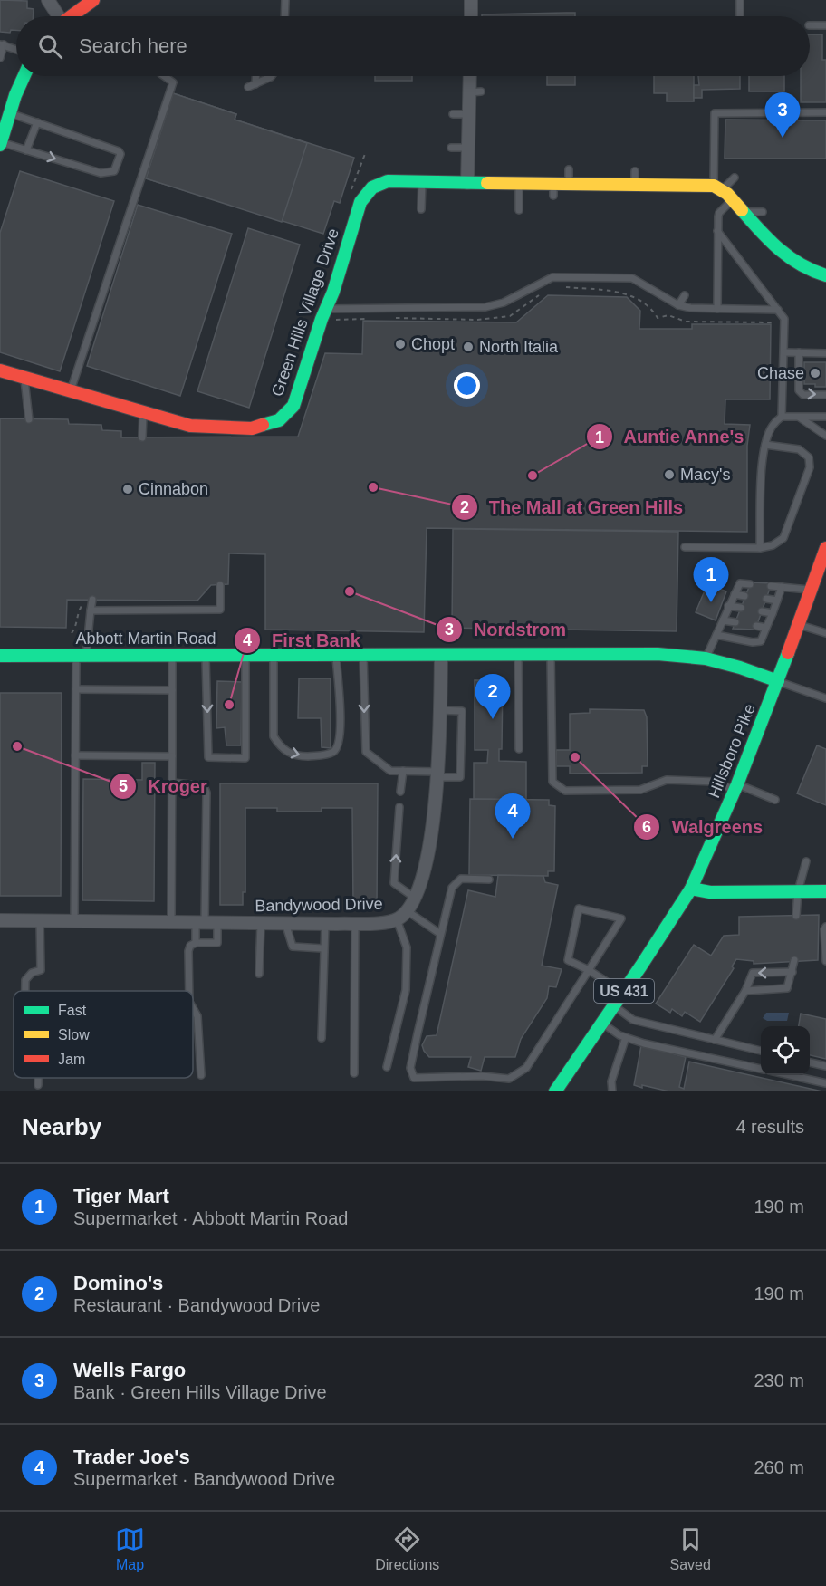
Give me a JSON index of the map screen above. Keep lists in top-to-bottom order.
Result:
{
  "streets": {
    "main road": [
      "Green Hills Village Drive",
      "Abbott Martin Road",
      "Hillsboro Pike",
      "US 431"
    ],
    "street": ["Bandywood Drive"]
  },
  "crossings": [
    ["Abbott Martin Road", "Hillsboro Pike"],
    ["Abbott Martin Road", "Bandywood Drive"]
  ],
  "places": [
    "Chopt",
    "North Italia",
    "Chase",
    "Macy's",
    "Auntie Anne's",
    "The Mall at Green Hills",
    "Cinnabon",
    "Nordstrom",
    "First Bank",
    "Kroger",
    "Walgreens"
  ],
  "legend": ["Fast", "Slow", "Jam"],
  "page": {
    "search": "Search here",
    "pins": [
      "3",
      "1",
      "2",
      "4"
    ],
    "heading": ["Nearby", "4 results"],
    "list": [
      {
        "mark": "1",
        "name": "Tiger Mart",
        "note": "Supermarket · Abbott Martin Road",
        "value": "190 m"
      },
      {
        "mark": "2",
        "name": "Domino's",
        "note": "Restaurant · Bandywood Drive",
        "value": "190 m"
      },
      {
        "mark": "3",
        "name": "Wells Fargo",
        "note": "Bank · Green Hills Village Drive",
        "value": "230 m"
      },
      {
        "mark": "4",
        "name": "Trader Joe's",
        "note": "Supermarket · Bandywood Drive",
        "value": "260 m"
      }
    ],
    "nav": ["Map", "Directions", "Saved"]
  }
}
